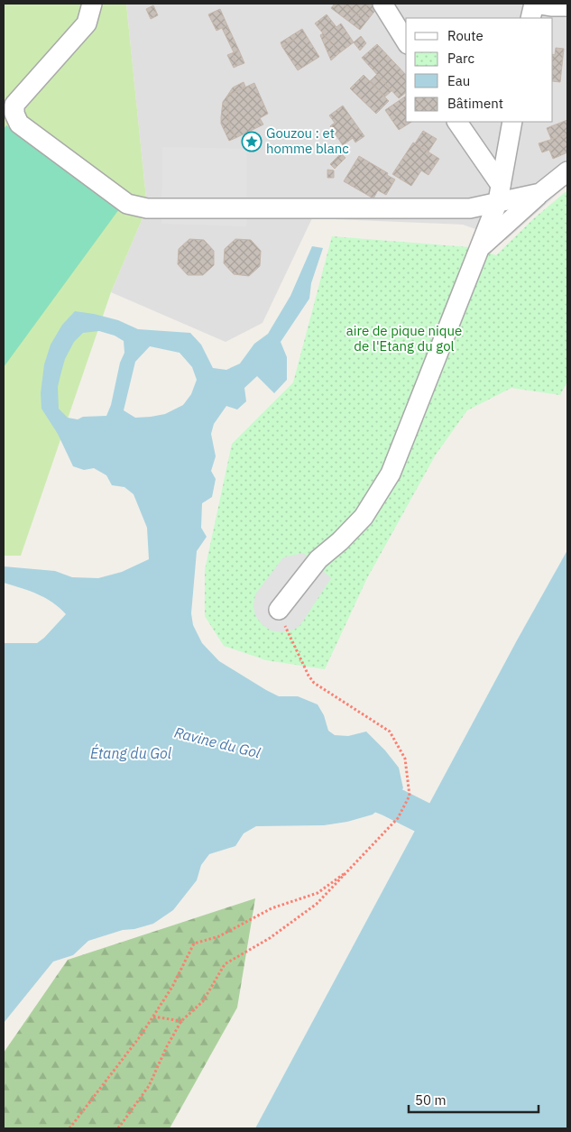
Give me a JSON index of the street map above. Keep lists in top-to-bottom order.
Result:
{
  "water": ["Ravine du Gol", "Étang du Gol"],
  "parks": ["aire de pique nique de l'Etang du gol"],
  "places": {
    "place": ["Gouzou : et homme blanc"]
  },
  "legend": [
    "Route",
    "Parc",
    "Eau",
    "Bâtiment"
  ],
  "scale_bar": "50 m"
}
